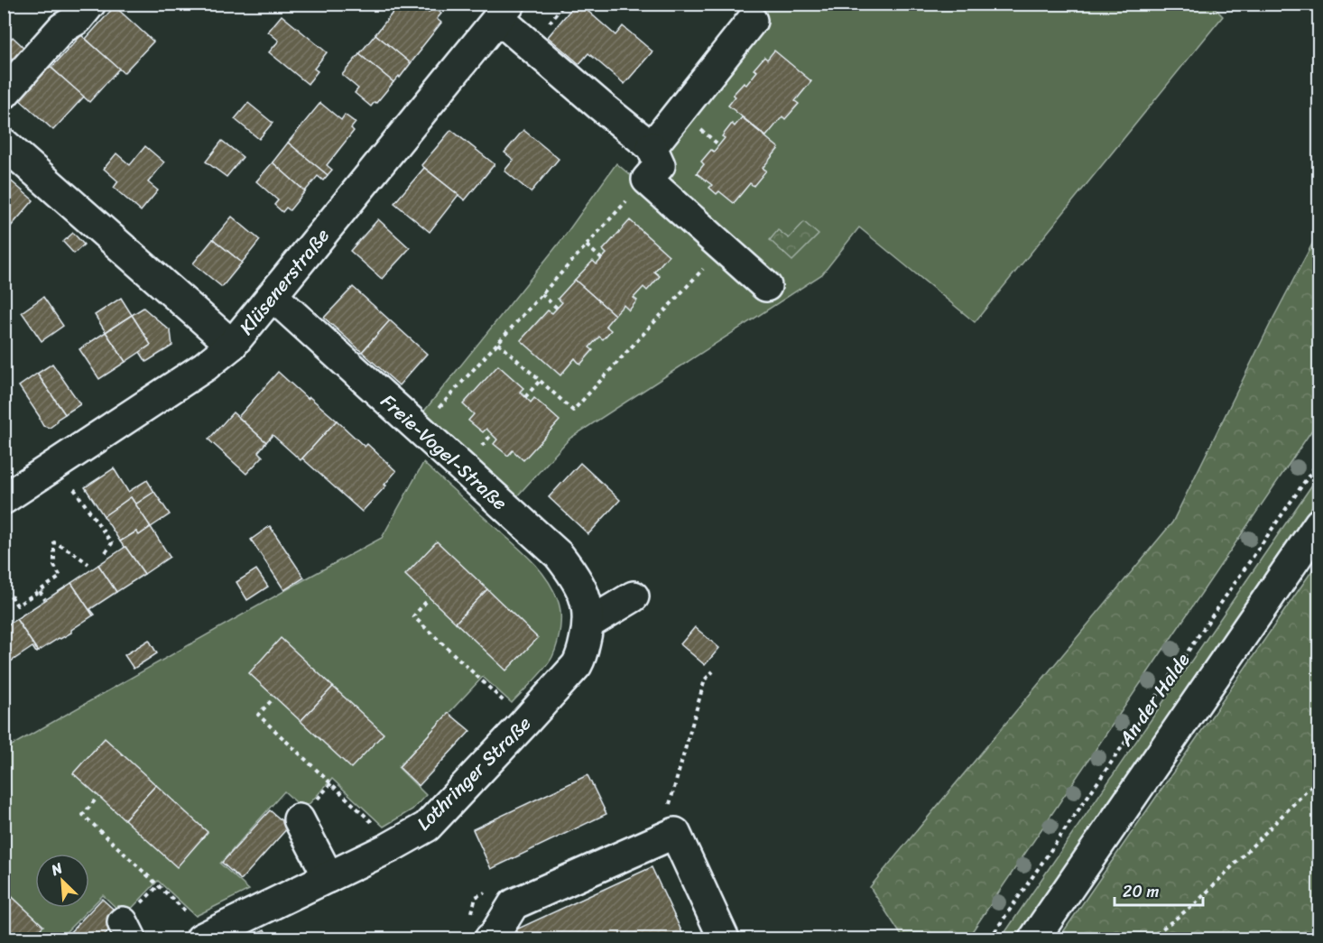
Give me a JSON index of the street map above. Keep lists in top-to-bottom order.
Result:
{
  "streets": {
    "street": [
      "Klüsenerstraße",
      "Freie-Vogel-Straße",
      "An der Halde",
      "Lothringer Straße"
    ]
  },
  "crossings": [
    ["Klüsenerstraße", "Freie-Vogel-Straße"],
    ["Freie-Vogel-Straße", "Lothringer Straße"]
  ],
  "scale_bar": "20 m",
  "north": "top left"
}
